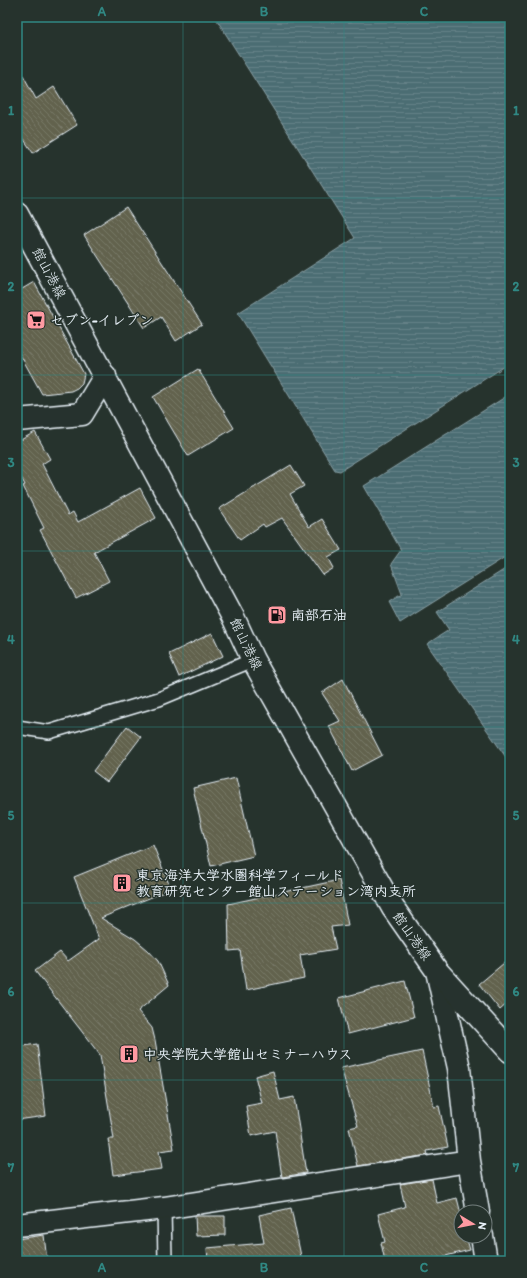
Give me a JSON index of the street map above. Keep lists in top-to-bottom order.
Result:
{
  "streets": {
    "main road": ["館山港線"]
  },
  "places": {
    "supermarket": ["セブン-イレブン"],
    "fuel station": ["南部石油"],
    "building": ["東京海洋大学水圏科学フィールド 教育研究センター館山ステーション湾内支所", "中央学院大学館山セミナーハウス"]
  },
  "north": "right",
  "grid": {
    "columns": ["A", "B", "C"],
    "rows": [
      "1",
      "2",
      "3",
      "4",
      "5",
      "6",
      "7"
    ]
  }
}
